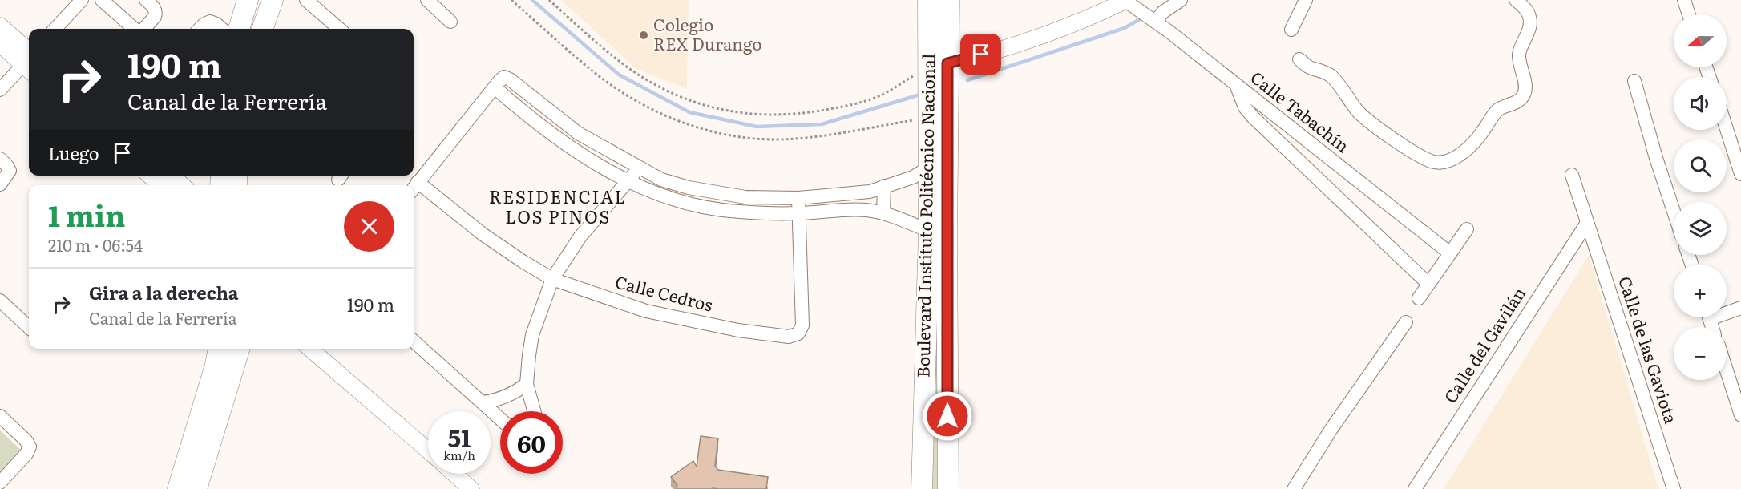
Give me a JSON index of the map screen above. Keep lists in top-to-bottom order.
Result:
{
  "streets": {
    "main road": ["Boulevard Instituto Politécnico Nacional"],
    "street": [
      "Calle Tabachín",
      "Calle Cedros",
      "Calle del Gavilán",
      "Calle de las Gaviota"
    ]
  },
  "crossings": [
    ["Calle del Gavilán", "Calle de las Gaviota"]
  ],
  "districts": ["RESIDENCIAL LOS PINOS"],
  "places": ["Colegio REX Durango"],
  "north": "left",
  "page": {
    "map_buttons": ["+", "−"],
    "turn": ["190 m", "Canal de la Ferrería"],
    "then": "Luego",
    "heading": ["1 min", "210 m · 06:54"],
    "list": [
      {
        "name": "Gira a la derecha",
        "note": "Canal de la Ferrería",
        "value": "190 m"
      }
    ],
    "speed": "51 km/h",
    "limit": "60"
  }
}
